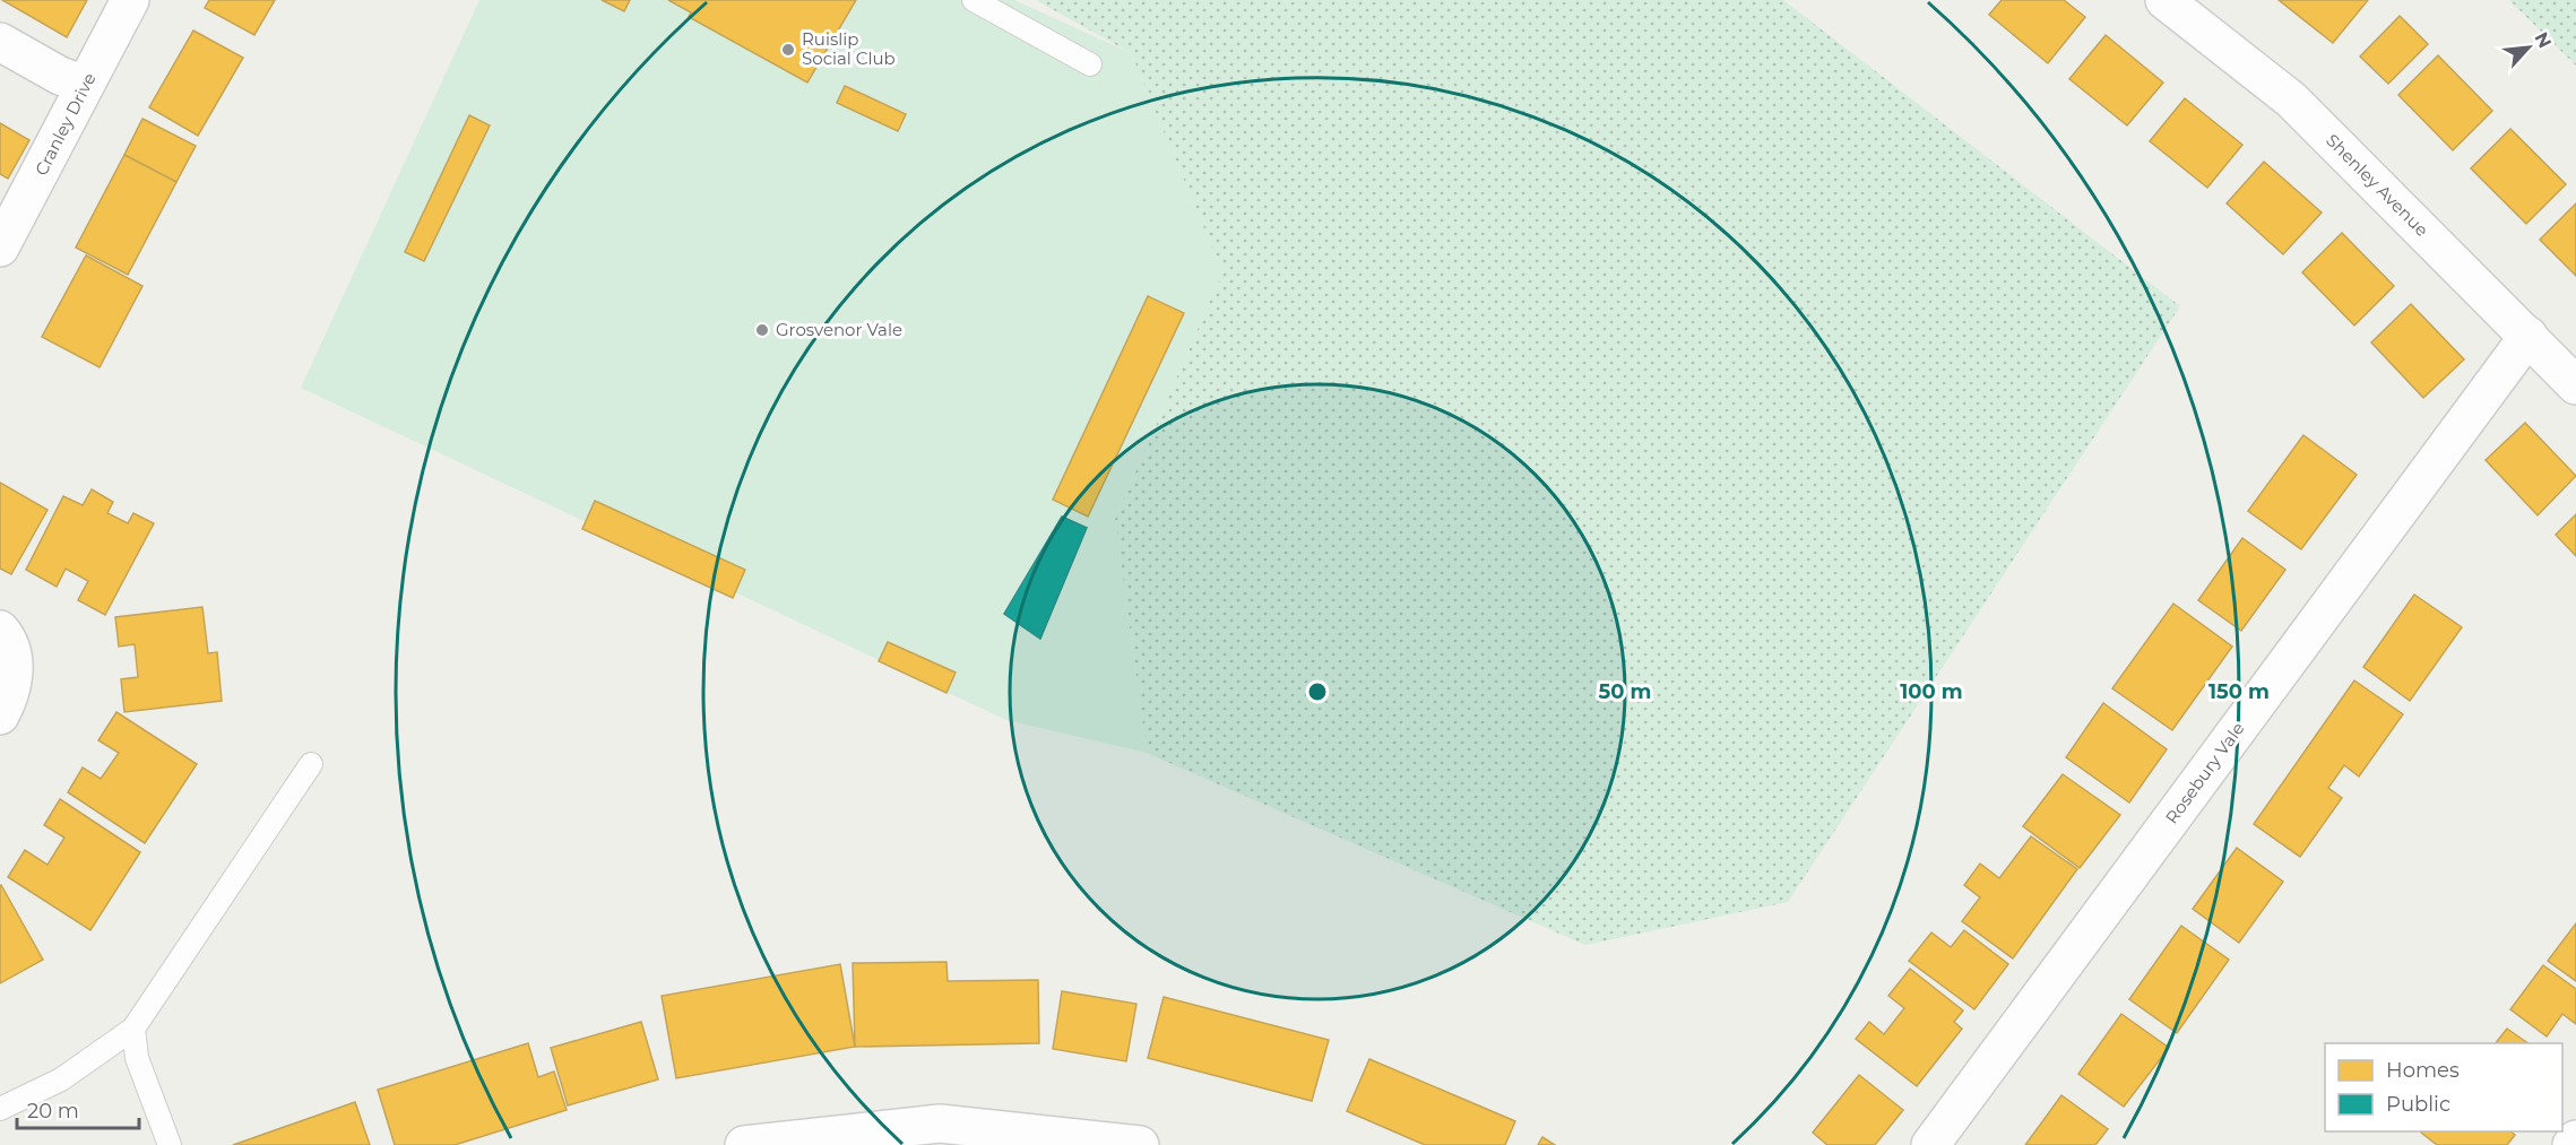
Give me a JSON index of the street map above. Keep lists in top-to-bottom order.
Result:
{
  "streets": {
    "street": ["Cranley Drive", "Shenley Avenue", "Rosebury Vale"]
  },
  "crossings": [
    ["Shenley Avenue", "Rosebury Vale"]
  ],
  "places": ["Ruislip Social Club", "Grosvenor Vale"],
  "legend": ["Homes", "Public"],
  "scale_bar": "20 m",
  "north": "top right",
  "rings": ["50 m", "100 m", "150 m"]
}
